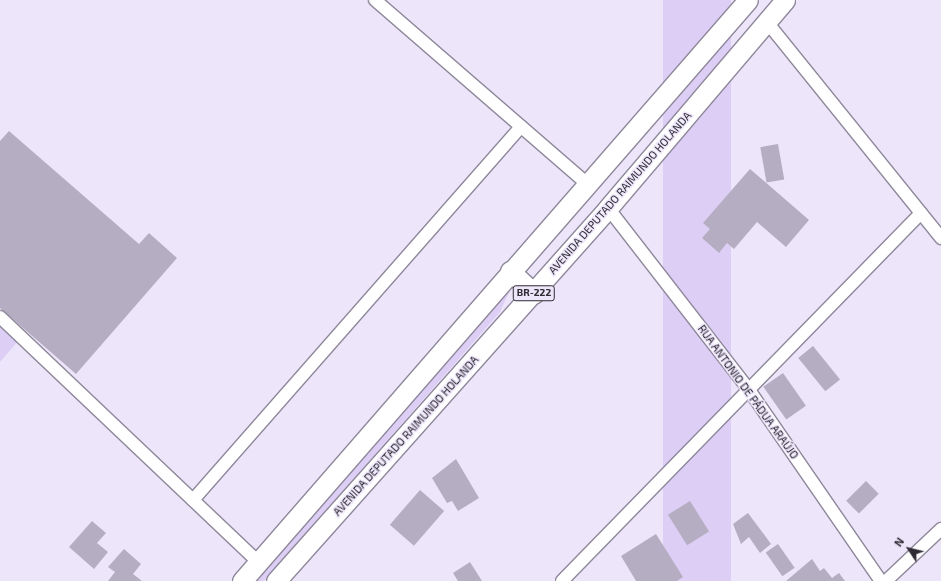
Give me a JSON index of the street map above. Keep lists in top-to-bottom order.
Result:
{
  "streets": {
    "main road": ["AVENIDA DEPUTADO RAIMUNDO HOLANDA", "BR-222"],
    "street": ["RUA ANTONIO DE PÁDUA ARAÚJO"]
  },
  "crossings": [
    ["AVENIDA DEPUTADO RAIMUNDO HOLANDA", "RUA ANTONIO DE PÁDUA ARAÚJO"]
  ],
  "north": "top left"
}
